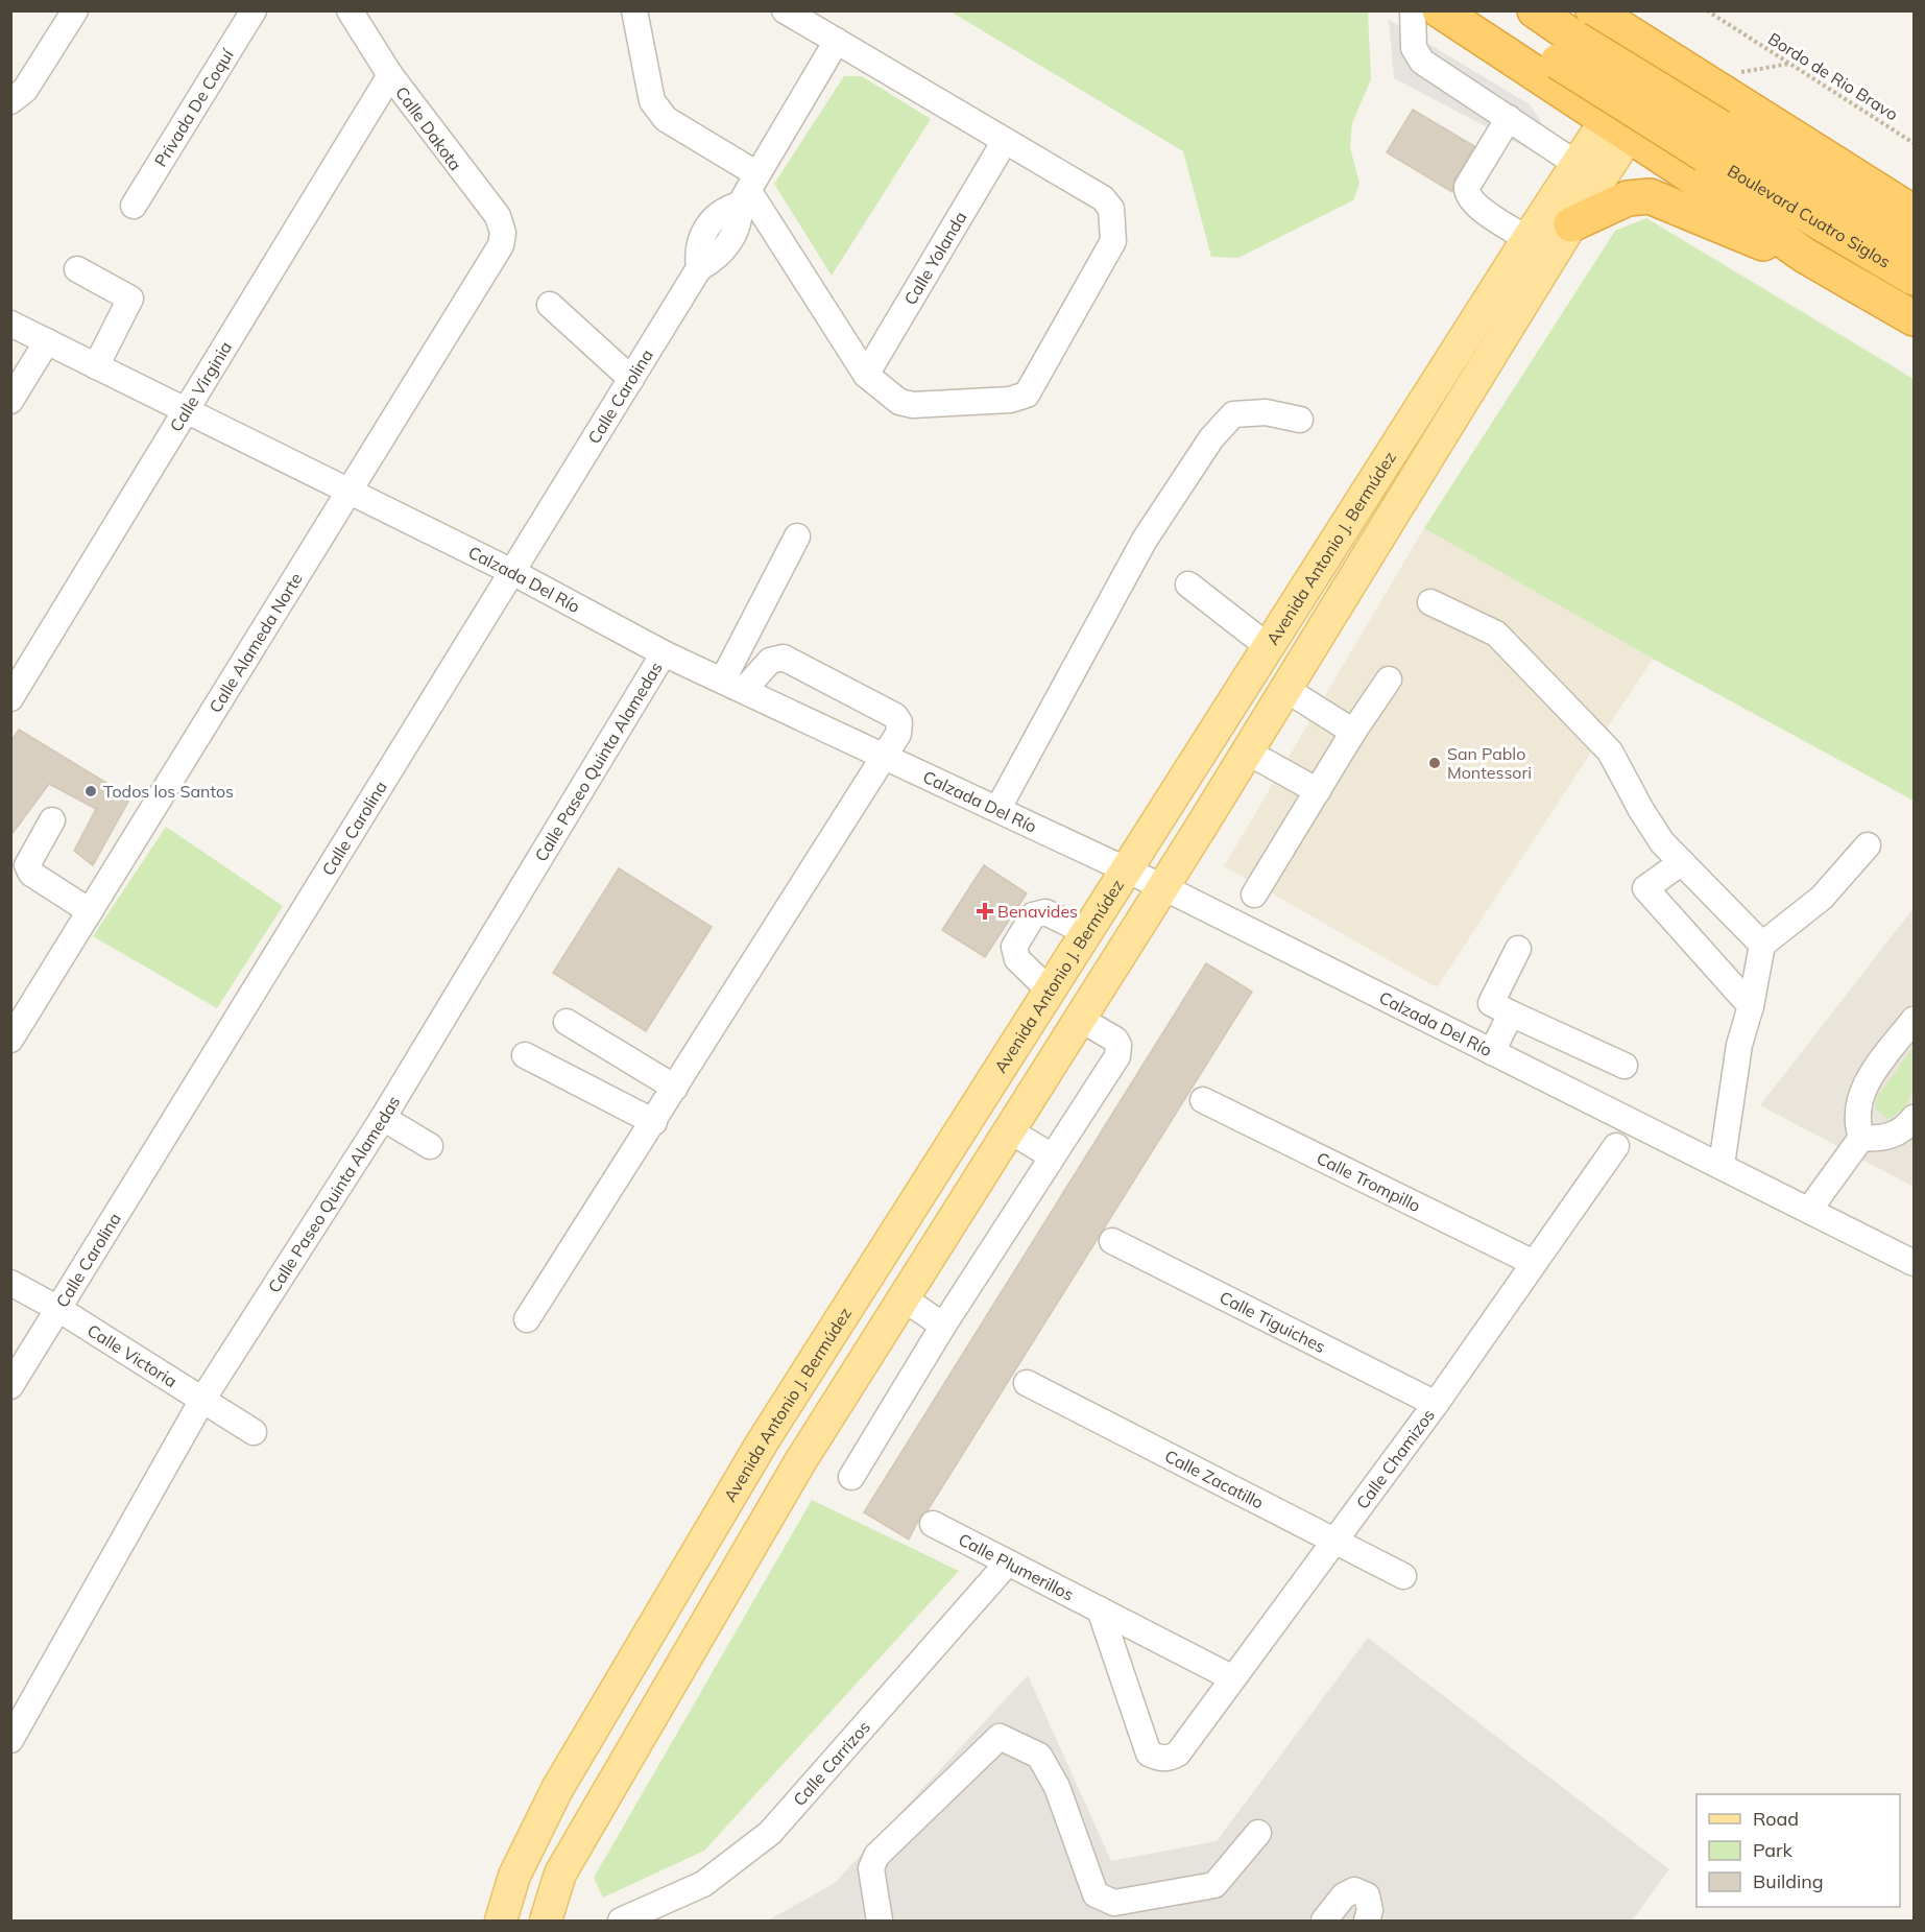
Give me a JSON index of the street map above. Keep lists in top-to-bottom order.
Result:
{
  "streets": {
    "highway": ["Boulevard Cuatro Siglos"],
    "main road": ["Avenida Antonio J. Bermúdez"],
    "street": [
      "Privada De Coquí",
      "Calle Dakota",
      "Calle Yolanda",
      "Calle Virginia",
      "Calle Carolina",
      "Calzada Del Río",
      "Calle Alameda Norte",
      "Calle Paseo Quinta Alamedas",
      "Calle Trompillo",
      "Calle Tiguiches",
      "Calle Victoria",
      "Calle Chamizos",
      "Calle Zacatillo",
      "Calle Plumerillos",
      "Calle Carrizos"
    ],
    "path": ["Bordo de Rio Bravo"]
  },
  "crossings": [
    ["Calle Dakota", "Calle Virginia"],
    ["Calle Dakota", "Calle Alameda Norte"],
    ["Calle Virginia", "Calzada Del Río"],
    ["Calle Carolina", "Calzada Del Río"],
    ["Calle Carolina", "Calle Victoria"],
    ["Avenida Antonio J. Bermúdez", "Calzada Del Río"],
    ["Calzada Del Río", "Calle Alameda Norte"],
    ["Calzada Del Río", "Calle Paseo Quinta Alamedas"],
    ["Calle Paseo Quinta Alamedas", "Calle Victoria"],
    ["Calle Trompillo", "Calle Chamizos"],
    ["Calle Tiguiches", "Calle Chamizos"],
    ["Calle Chamizos", "Calle Zacatillo"],
    ["Calle Chamizos", "Calle Plumerillos"],
    ["Calle Plumerillos", "Calle Carrizos"]
  ],
  "places": {
    "other": ["San Pablo Montessori", "Todos los Santos"],
    "health": ["Benavides"]
  },
  "legend": ["Road", "Park", "Building"]
}
